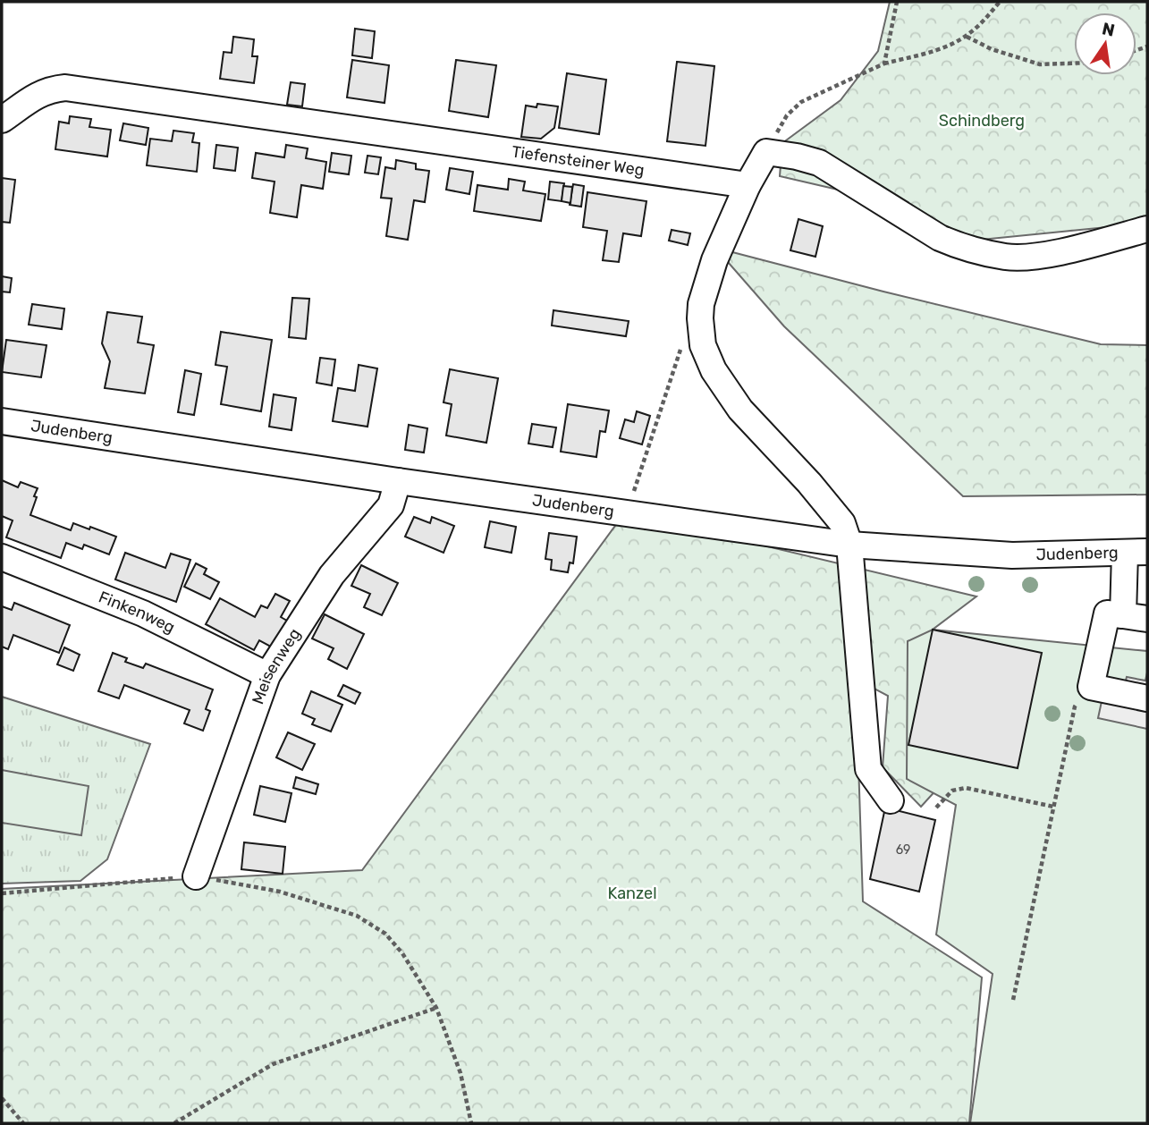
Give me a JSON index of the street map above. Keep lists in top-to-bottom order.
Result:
{
  "streets": {
    "street": [
      "Tiefensteiner Weg",
      "Judenberg",
      "Finkenweg",
      "Meisenweg"
    ]
  },
  "crossings": [
    ["Judenberg", "Meisenweg"],
    ["Finkenweg", "Meisenweg"]
  ],
  "parks": ["Schindberg", "Kanzel"],
  "house_numbers": ["69"],
  "north": "top"
}
